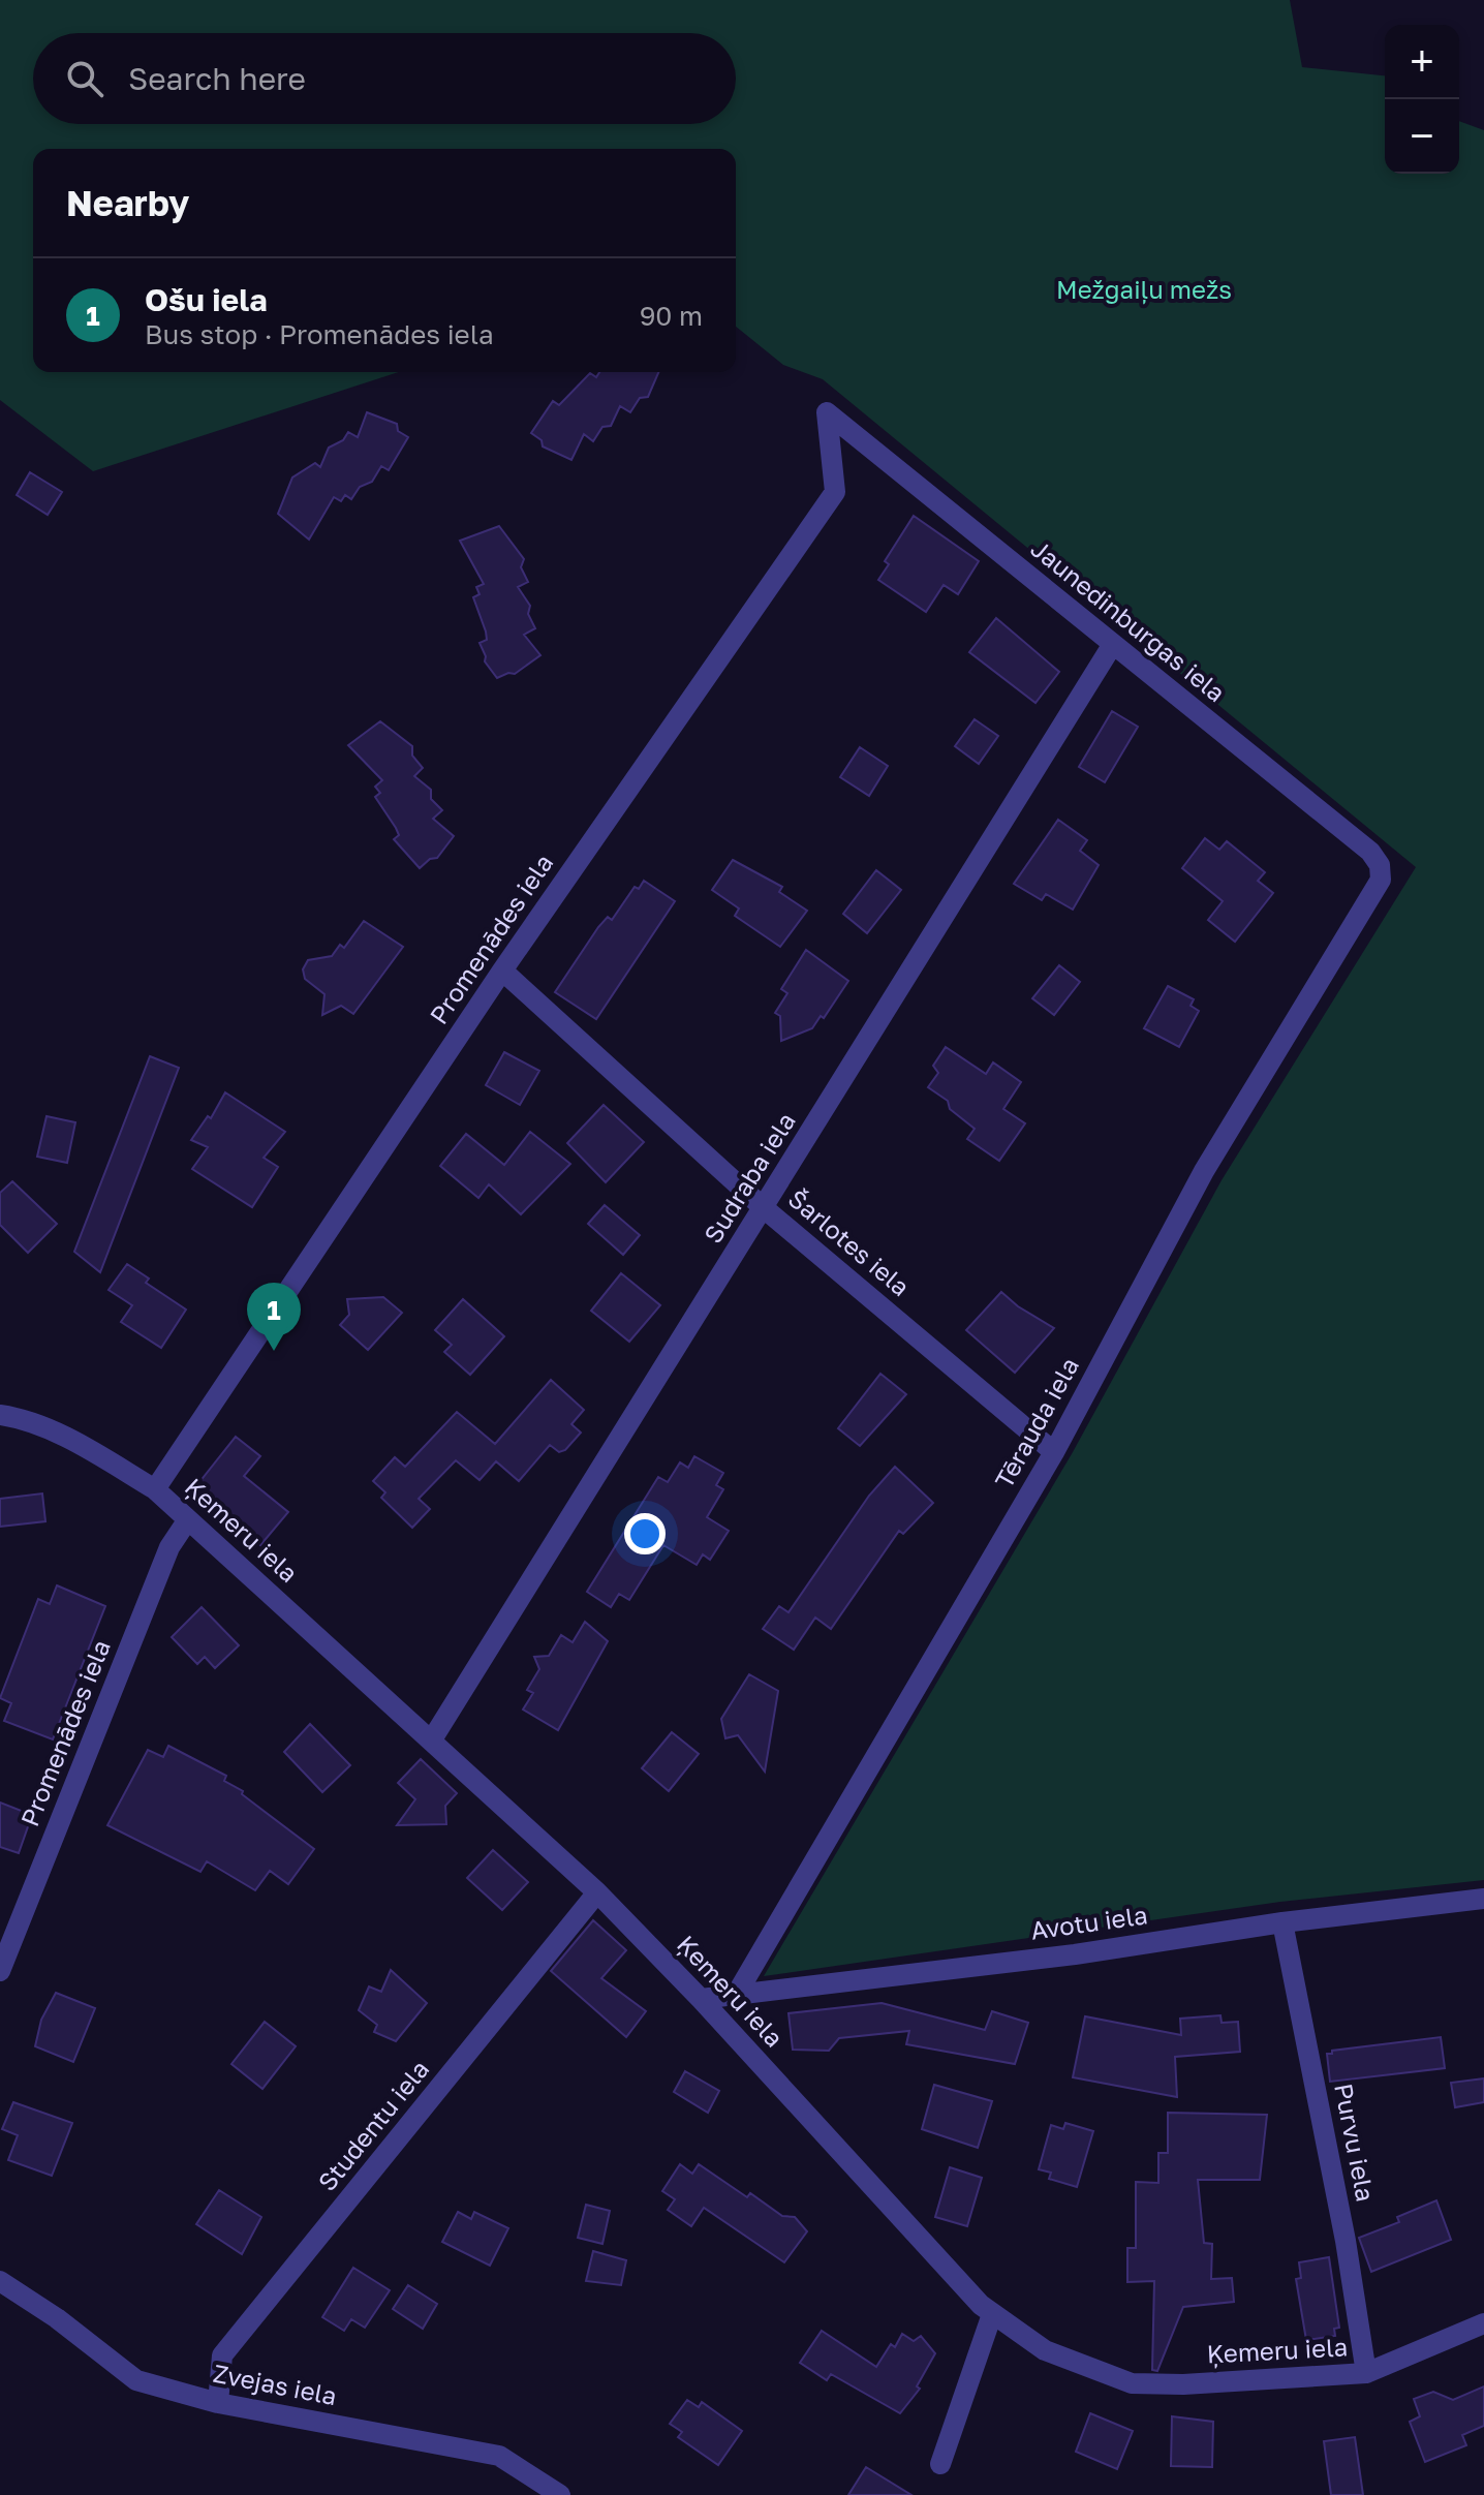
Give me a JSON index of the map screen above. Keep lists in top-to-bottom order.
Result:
{
  "streets": {
    "street": [
      "Jaunedinburgas iela",
      "Promenādes iela",
      "Sudraba iela",
      "Šarlotes iela",
      "Tērauda iela",
      "Ķemeru iela",
      "Avotu iela",
      "Studentu iela",
      "Purvu iela",
      "Zvejas iela"
    ]
  },
  "crossings": [
    ["Jaunedinburgas iela", "Promenādes iela"],
    ["Jaunedinburgas iela", "Sudraba iela"],
    ["Jaunedinburgas iela", "Tērauda iela"],
    ["Promenādes iela", "Šarlotes iela"],
    ["Promenādes iela", "Ķemeru iela"],
    ["Sudraba iela", "Šarlotes iela"],
    ["Sudraba iela", "Ķemeru iela"],
    ["Šarlotes iela", "Tērauda iela"],
    ["Tērauda iela", "Avotu iela"],
    ["Ķemeru iela", "Avotu iela"],
    ["Ķemeru iela", "Studentu iela"],
    ["Ķemeru iela", "Purvu iela"],
    ["Avotu iela", "Purvu iela"],
    ["Studentu iela", "Zvejas iela"]
  ],
  "parks": ["Mežgaiļu mežs"],
  "page": {
    "map_buttons": ["+", "−"],
    "search": "Search here",
    "heading": "Nearby",
    "list": [
      {
        "mark": "1",
        "name": "Ošu iela",
        "note": "Bus stop · Promenādes iela",
        "value": "90 m"
      }
    ],
    "pins": "1"
  }
}
